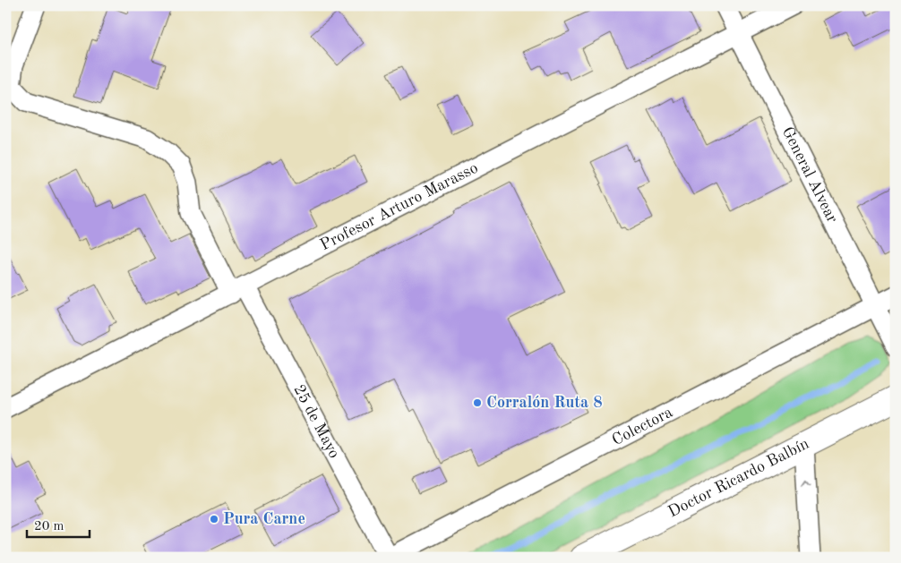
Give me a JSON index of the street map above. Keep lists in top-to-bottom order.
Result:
{
  "streets": {
    "main road": ["Doctor Ricardo Balbín"],
    "street": [
      "General Alvear",
      "Profesor Arturo Marasso",
      "25 de Mayo",
      "Colectora"
    ]
  },
  "crossings": [
    ["General Alvear", "Profesor Arturo Marasso"],
    ["General Alvear", "Colectora"],
    ["Profesor Arturo Marasso", "25 de Mayo"],
    ["25 de Mayo", "Colectora"]
  ],
  "places": ["Corralón Ruta 8", "Pura Carne"],
  "scale_bar": "20 m"
}
